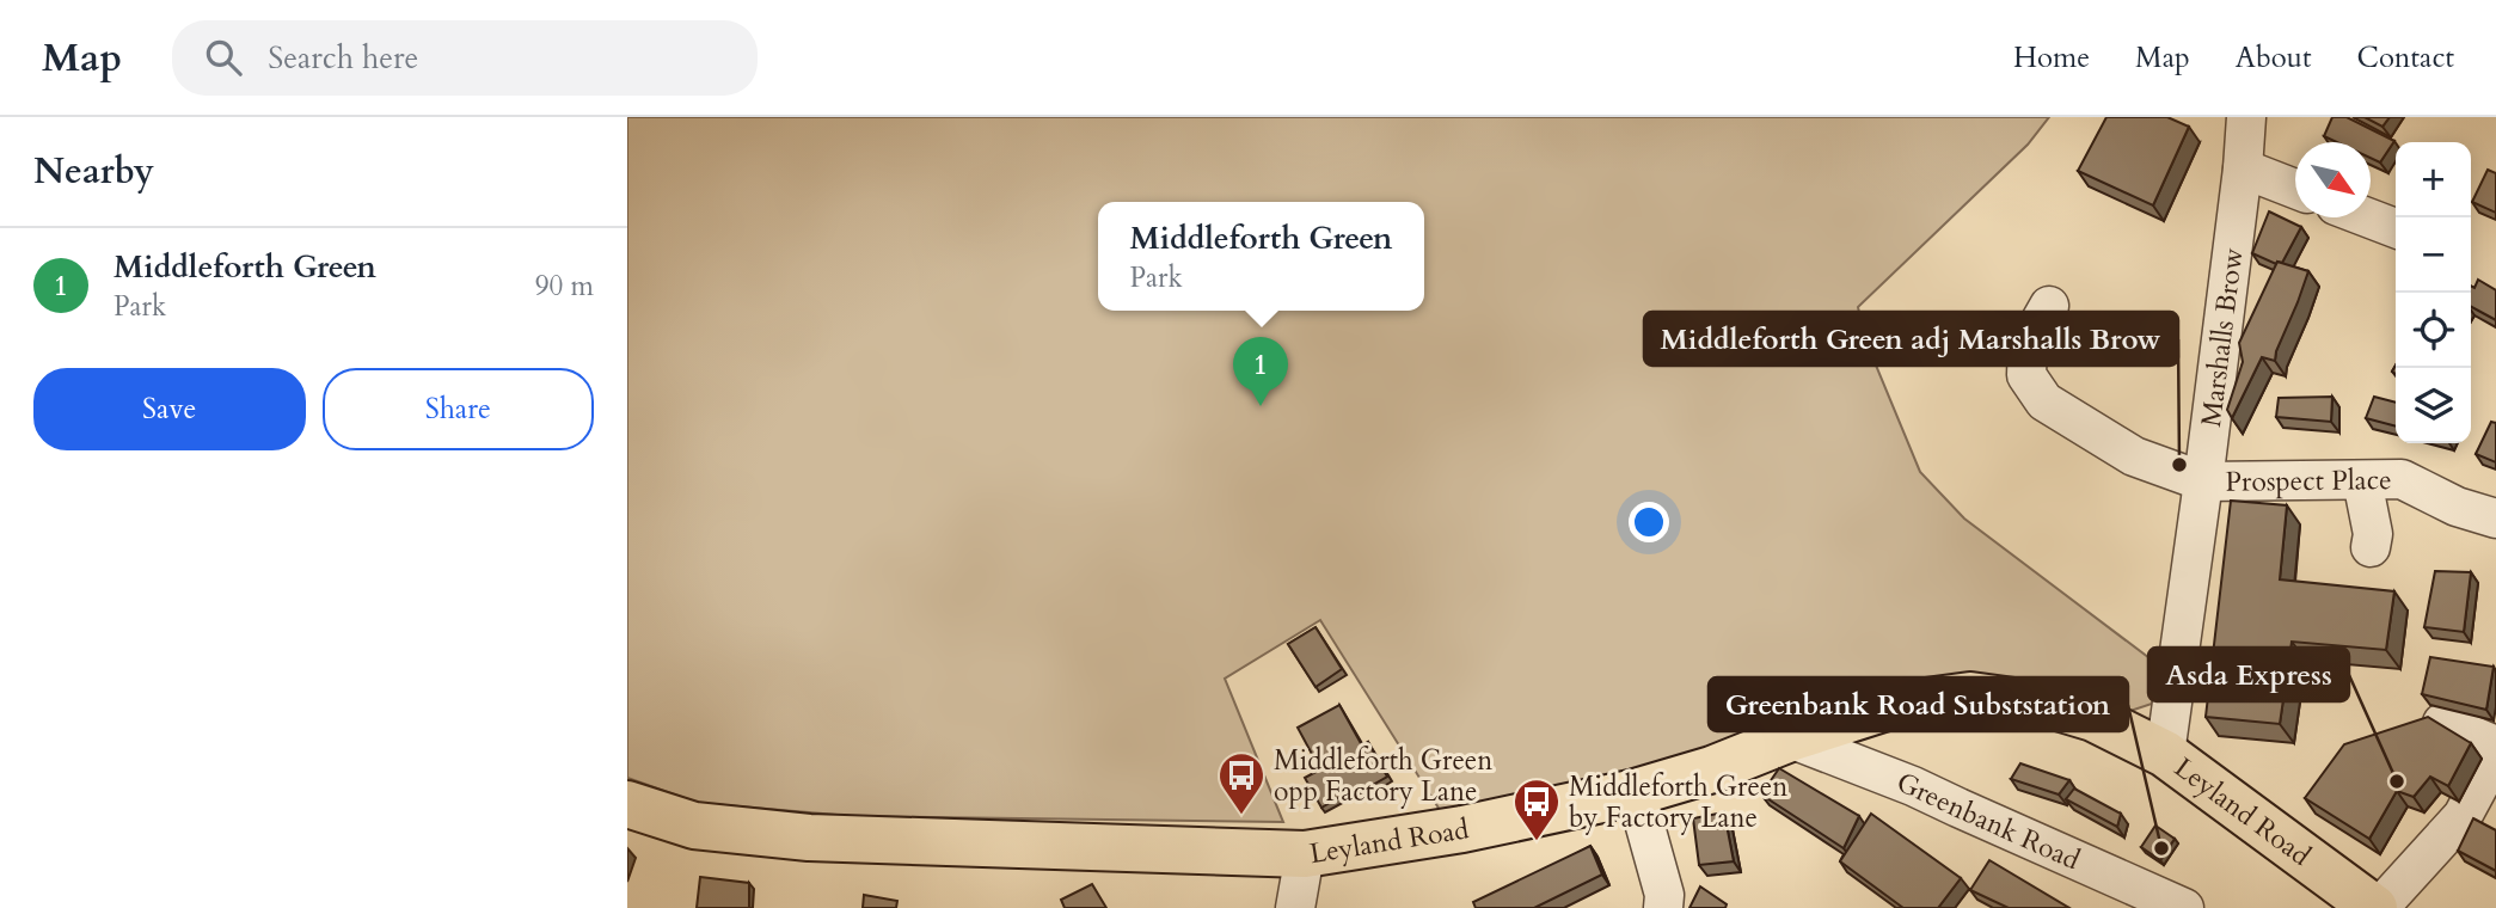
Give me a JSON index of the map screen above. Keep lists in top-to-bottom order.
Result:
{
  "streets": {
    "main road": ["Leyland Road"],
    "street": ["Marshalls Brow", "Prospect Place", "Greenbank Road"]
  },
  "crossings": [
    ["Marshalls Brow", "Prospect Place"],
    ["Marshalls Brow", "Leyland Road"],
    ["Leyland Road", "Greenbank Road"]
  ],
  "places": {
    "other": ["Middleforth Green adj Marshalls Brow", "Asda Express", "Greenbank Road Subststation"],
    "bus stop": ["Middleforth Green opp Factory Lane", "Middleforth Green by Factory Lane"]
  },
  "north": "bottom right",
  "page": {
    "header": "Map",
    "search": "Search here",
    "nav": [
      "Home",
      "Map",
      "About",
      "Contact"
    ],
    "heading": "Nearby",
    "map_buttons": ["+", "−"],
    "popup": ["Middleforth Green", "Park"],
    "list": [
      {
        "mark": "1",
        "name": "Middleforth Green",
        "note": "Park",
        "value": "90 m"
      }
    ],
    "pins": "1",
    "buttons": ["Save", "Share"]
  }
}
